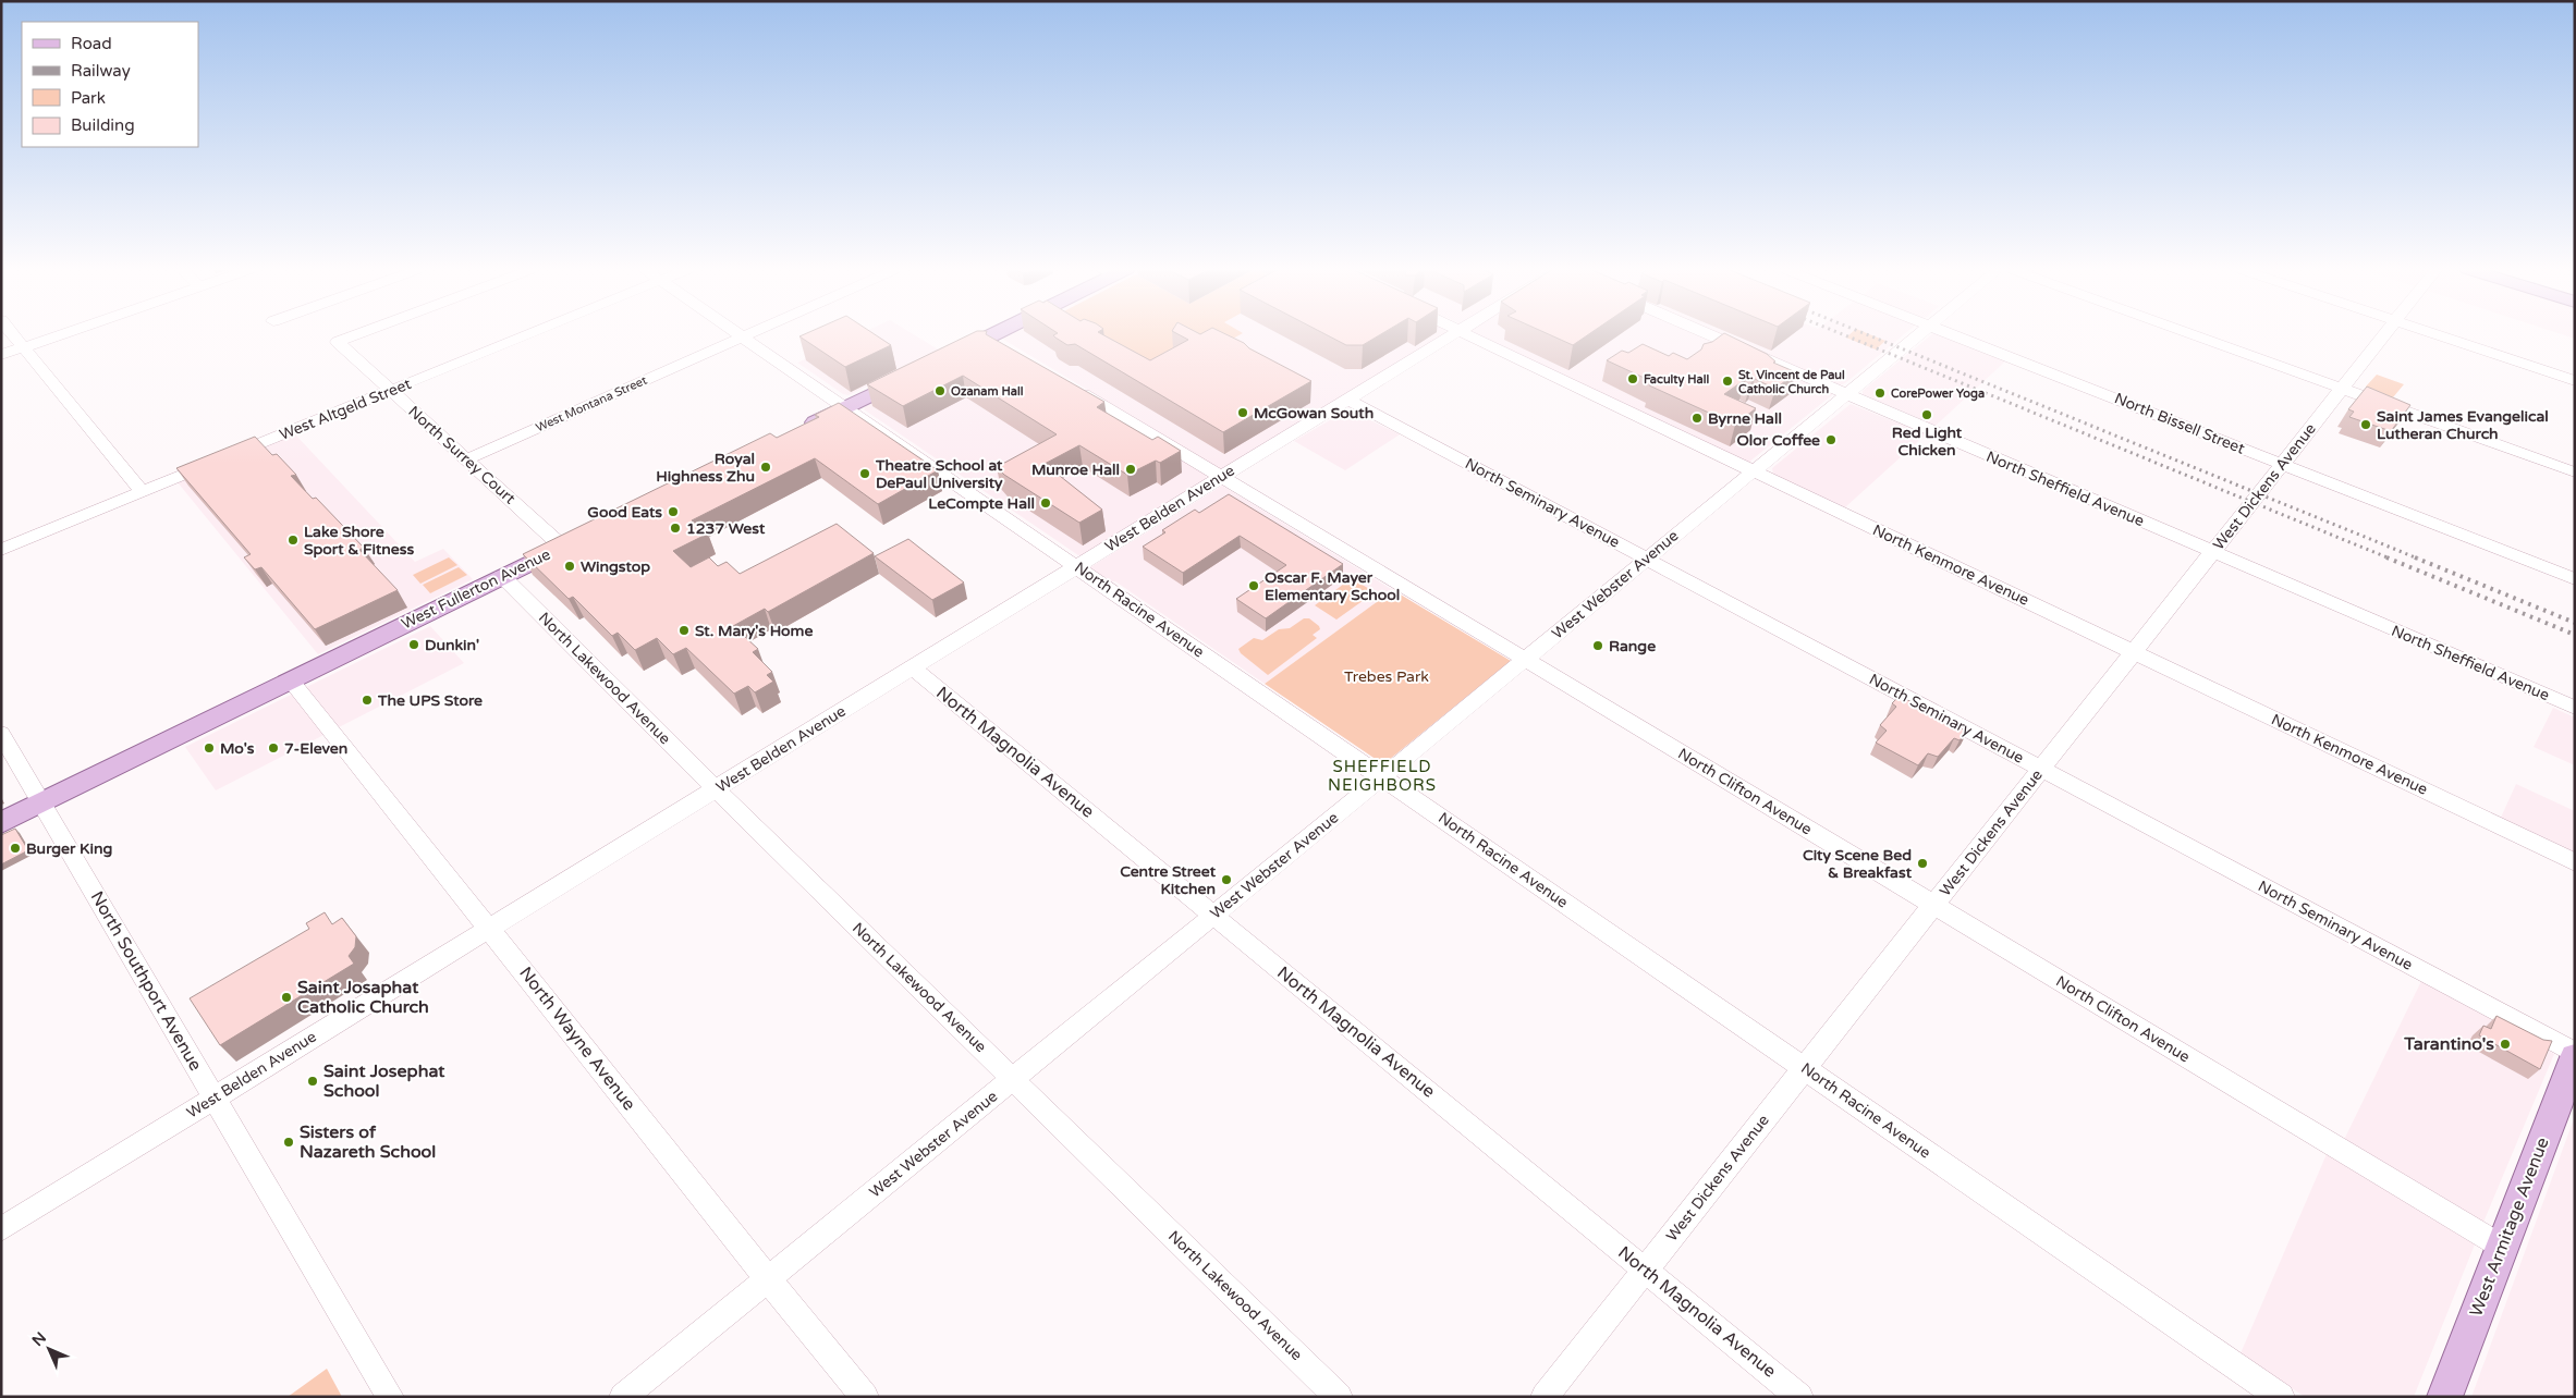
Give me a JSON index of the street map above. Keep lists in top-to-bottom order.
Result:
{
  "streets": {
    "main road": ["West Fullerton Avenue", "West Armitage Avenue"],
    "street": [
      "West Montana Street",
      "West Altgeld Street",
      "North Bissell Street",
      "North Surrey Court",
      "West Dickens Avenue",
      "North Sheffield Avenue",
      "North Seminary Avenue",
      "West Belden Avenue",
      "North Kenmore Avenue",
      "West Webster Avenue",
      "North Racine Avenue",
      "North Lakewood Avenue",
      "North Magnolia Avenue",
      "North Clifton Avenue",
      "North Southport Avenue",
      "North Wayne Avenue"
    ]
  },
  "crossings": [
    ["West Montana Street", "North Surrey Court"],
    ["West Montana Street", "North Racine Avenue"],
    ["West Altgeld Street", "North Surrey Court"],
    ["North Bissell Street", "West Dickens Avenue"],
    ["North Surrey Court", "West Fullerton Avenue"],
    ["West Dickens Avenue", "North Sheffield Avenue"],
    ["West Dickens Avenue", "North Seminary Avenue"],
    ["West Dickens Avenue", "North Kenmore Avenue"],
    ["West Dickens Avenue", "North Racine Avenue"],
    ["West Dickens Avenue", "North Magnolia Avenue"],
    ["West Dickens Avenue", "North Clifton Avenue"],
    ["North Sheffield Avenue", "West Webster Avenue"],
    ["North Seminary Avenue", "West Belden Avenue"],
    ["North Seminary Avenue", "West Webster Avenue"],
    ["West Belden Avenue", "North Racine Avenue"],
    ["West Belden Avenue", "North Lakewood Avenue"],
    ["West Belden Avenue", "North Magnolia Avenue"],
    ["West Belden Avenue", "North Clifton Avenue"],
    ["West Belden Avenue", "North Southport Avenue"],
    ["West Belden Avenue", "North Wayne Avenue"],
    ["North Kenmore Avenue", "West Webster Avenue"],
    ["West Webster Avenue", "North Racine Avenue"],
    ["West Webster Avenue", "North Lakewood Avenue"],
    ["West Webster Avenue", "North Magnolia Avenue"],
    ["West Webster Avenue", "North Clifton Avenue"],
    ["West Webster Avenue", "North Wayne Avenue"],
    ["West Fullerton Avenue", "North Lakewood Avenue"],
    ["West Fullerton Avenue", "North Southport Avenue"],
    ["West Fullerton Avenue", "North Wayne Avenue"],
    ["North Clifton Avenue", "West Armitage Avenue"]
  ],
  "districts": ["SHEFFIELD NEIGHBORS"],
  "parks": ["Trebes Park"],
  "places": [
    "Faculty Hall",
    "St. Vincent de Paul Catholic Church",
    "Ozanam Hall",
    "CorePower Yoga",
    "McGowan South",
    "Red Light Chicken",
    "Byrne Hall",
    "Saint James Evangelical Lutheran Church",
    "Olor Coffee",
    "Royal Highness Zhu",
    "Munroe Hall",
    "Theatre School at DePaul University",
    "LeCompte Hall",
    "Good Eats",
    "1237 West",
    "Lake Shore Sport & Fitness",
    "Wingstop",
    "Oscar F. Mayer Elementary School",
    "St. Mary's Home",
    "Dunkin'",
    "Range",
    "The UPS Store",
    "Mo's",
    "7-Eleven",
    "Burger King",
    "City Scene Bed & Breakfast",
    "Centre Street Kitchen",
    "Saint Josaphat Catholic Church",
    "Tarantino's",
    "Saint Josephat School",
    "Sisters of Nazareth School"
  ],
  "legend": [
    "Road",
    "Railway",
    "Park",
    "Building"
  ],
  "north": "top left"
}
